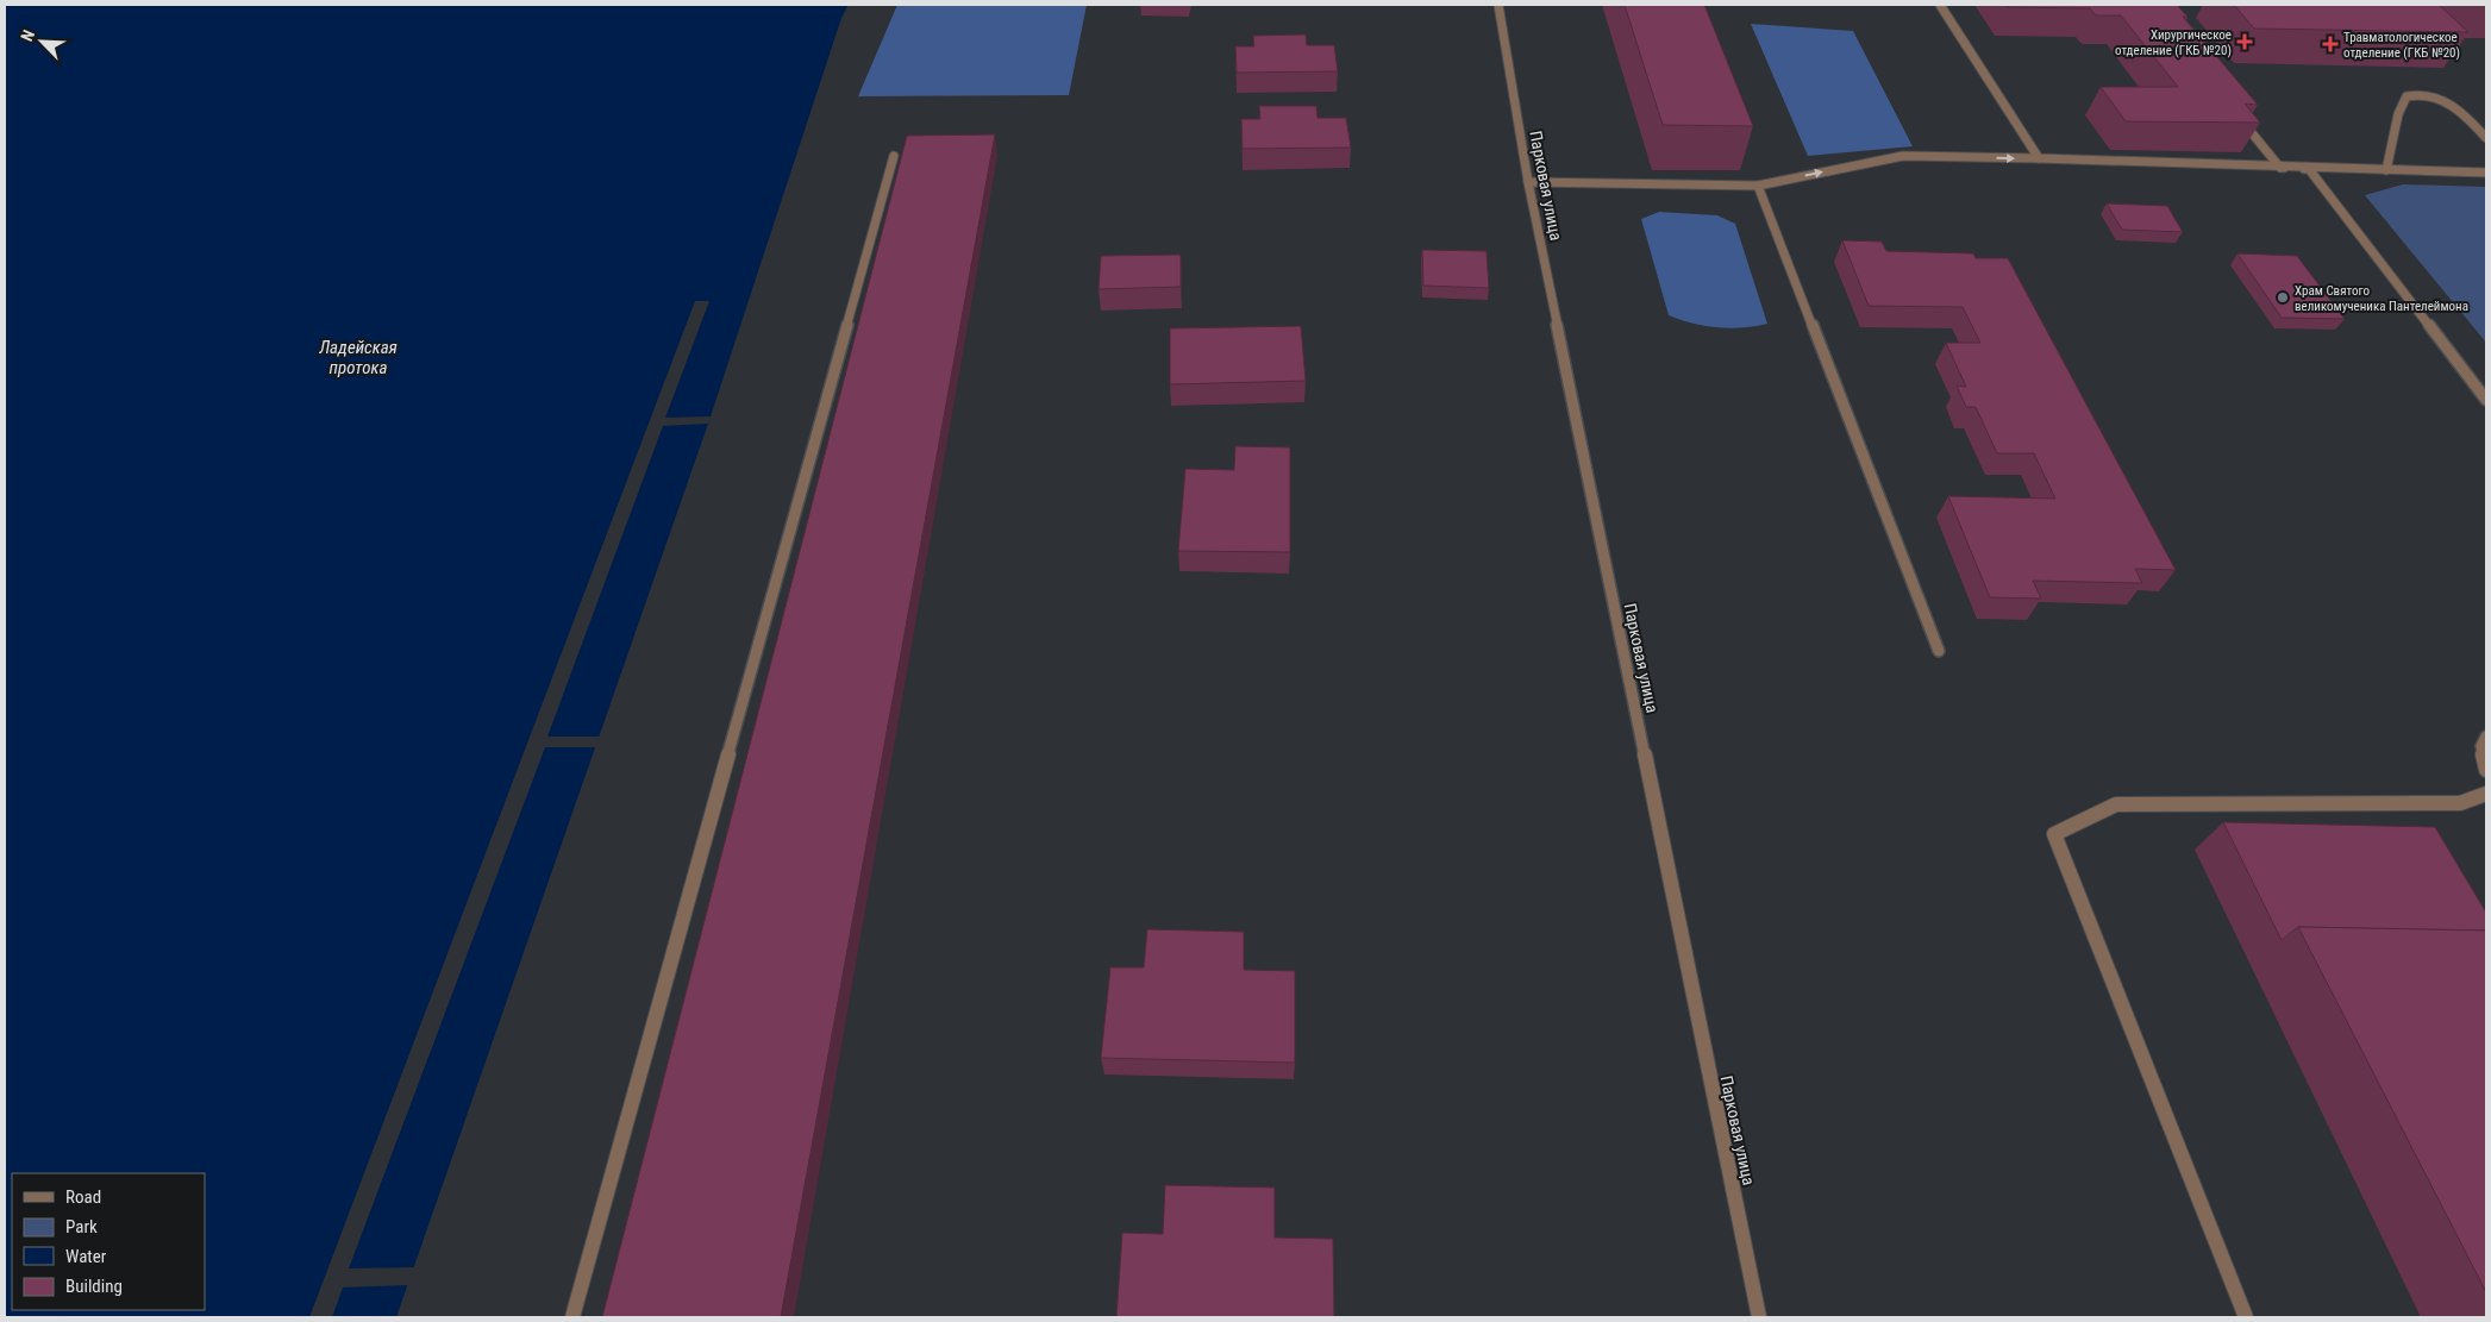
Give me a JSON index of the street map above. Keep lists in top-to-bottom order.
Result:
{
  "streets": {
    "street": ["Парковая улица"]
  },
  "water": ["Ладейская протока"],
  "places": {
    "health": ["Хирургическое отделение (ГКБ №20)", "Травматологическое отделение (ГКБ №20)"],
    "other": ["Храм Святого великомученика Пантелеймона"]
  },
  "legend": [
    "Road",
    "Park",
    "Water",
    "Building"
  ],
  "north": "top left"
}
